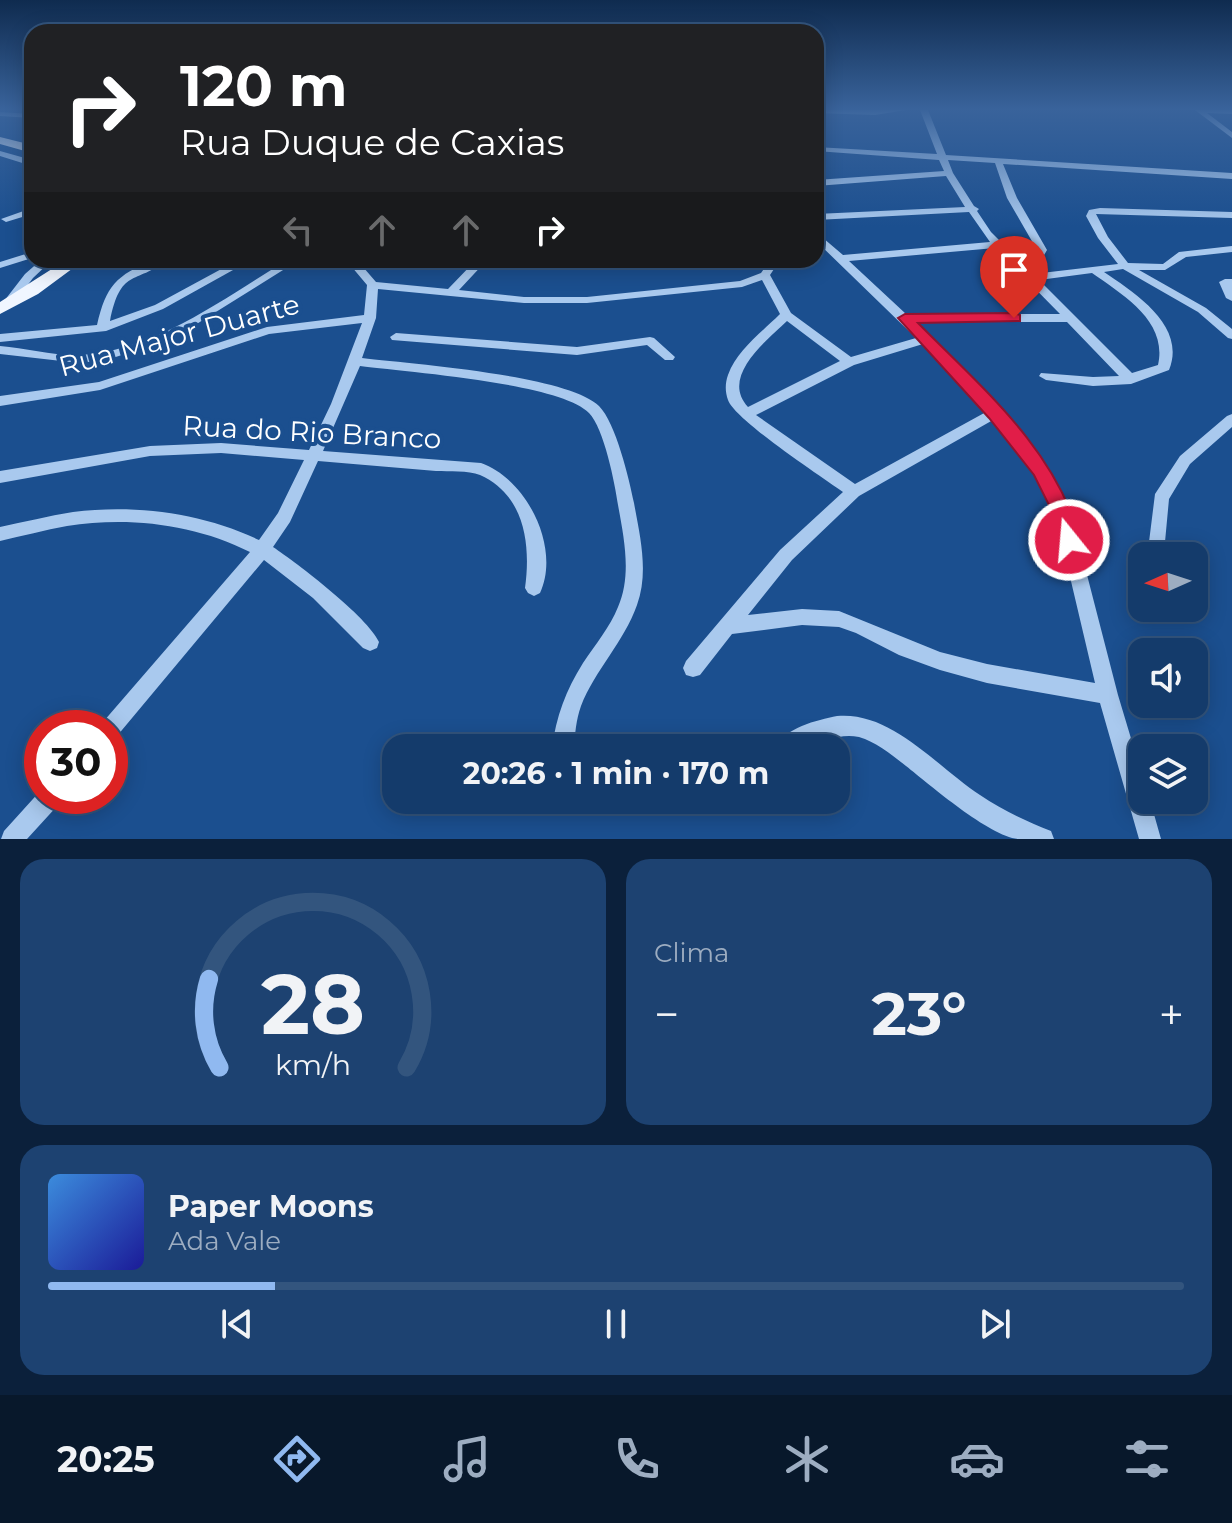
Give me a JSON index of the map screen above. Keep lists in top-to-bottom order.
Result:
{
  "streets": {
    "street": ["Rua Major Duarte", "Rua do Rio Branco"]
  },
  "north": "left",
  "page": {
    "turn": ["120 m", "Rua Duque de Caxias"],
    "limit": "30",
    "trip": "20:26 · 1 min · 170 m",
    "tile": "Clima",
    "heat": ["−", "23°", "+"],
    "song": ["Paper Moons", "Ada Vale"],
    "tabs": "20:25",
    "gauge": ["28", "km/h"]
  }
}
